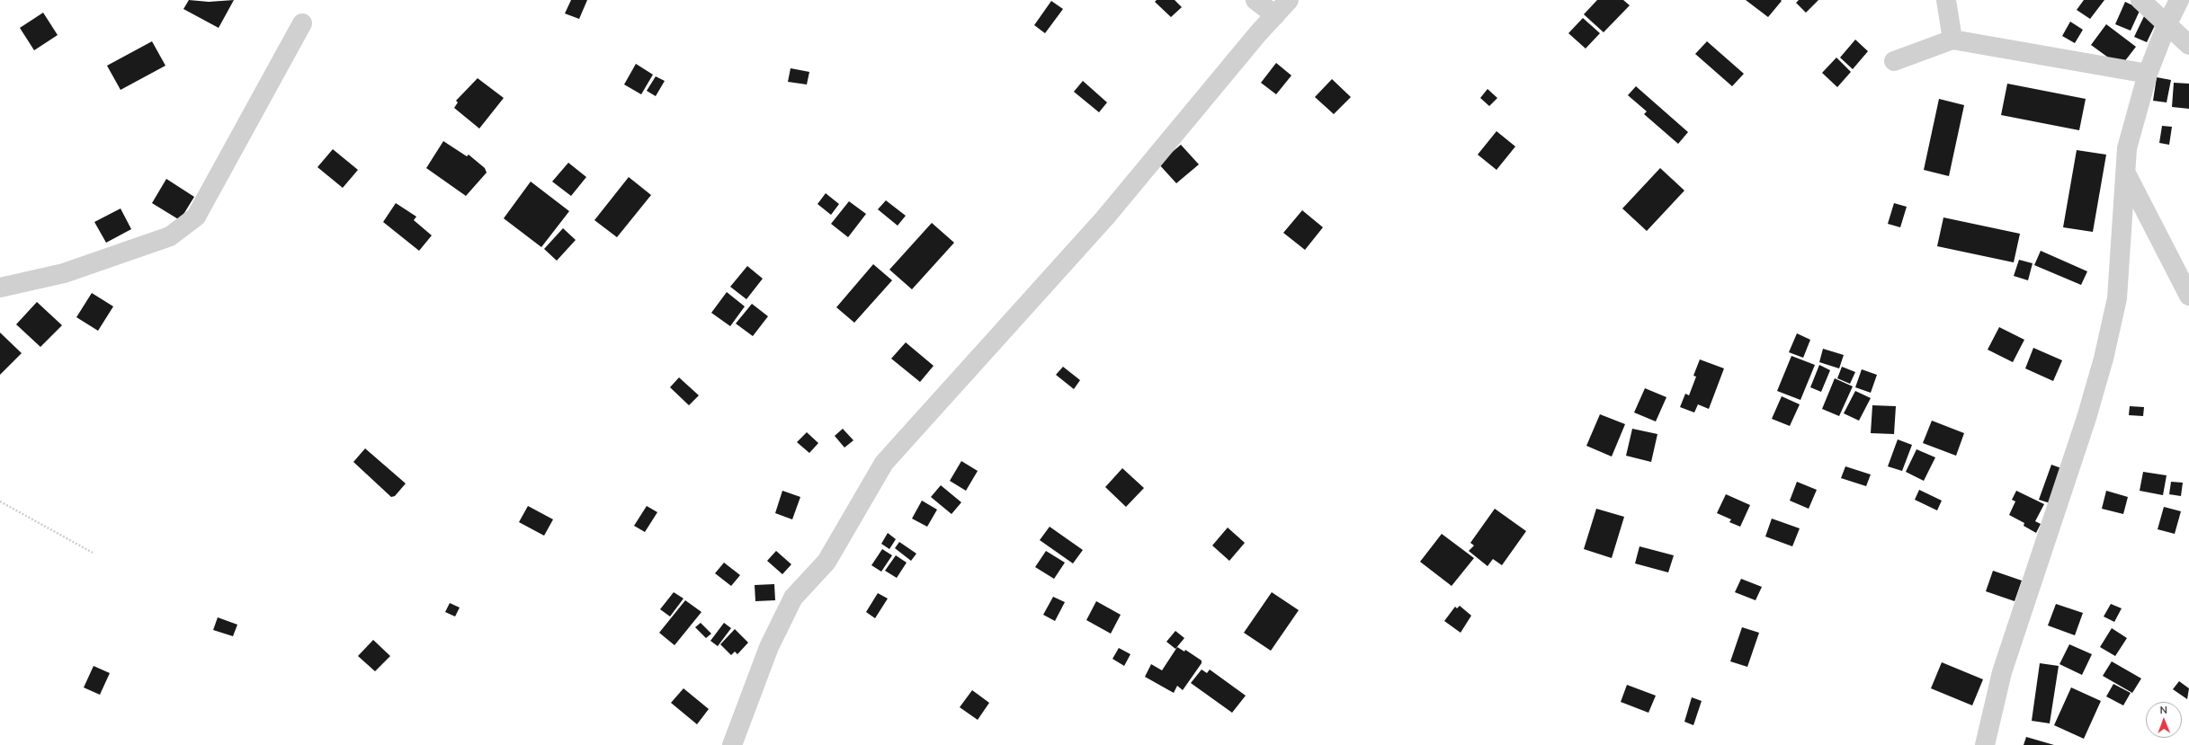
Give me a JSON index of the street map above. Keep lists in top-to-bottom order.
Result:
{
  "north": "top"
}
